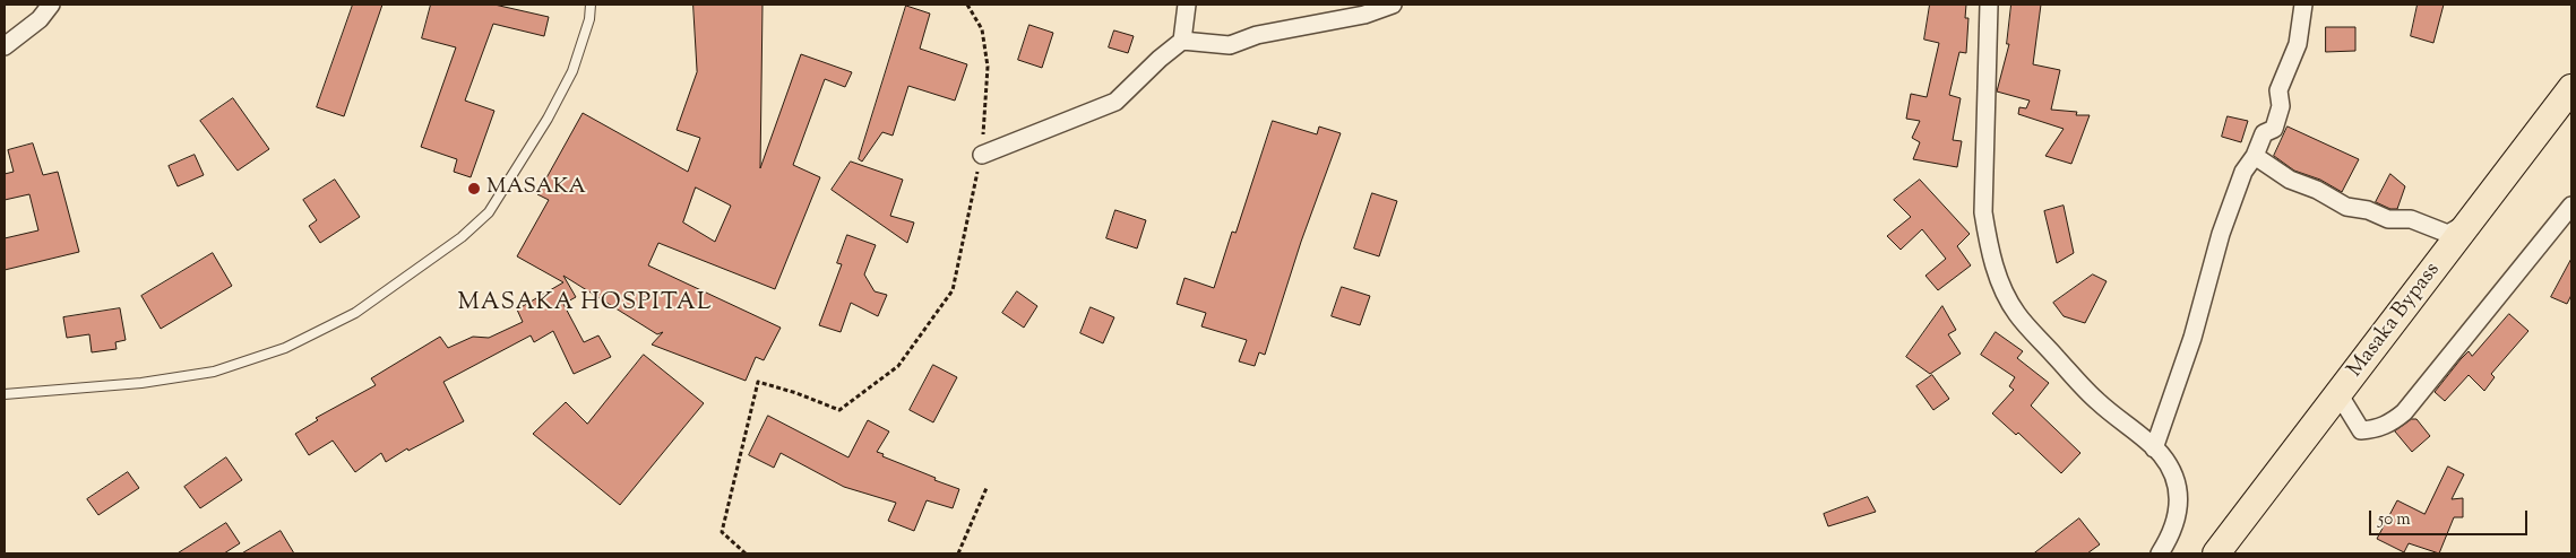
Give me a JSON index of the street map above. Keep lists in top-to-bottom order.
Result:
{
  "streets": {
    "highway": ["Masaka Bypass"]
  },
  "districts": ["MASAKA HOSPITAL"],
  "places": ["MASAKA"],
  "scale_bar": "50 m"
}
